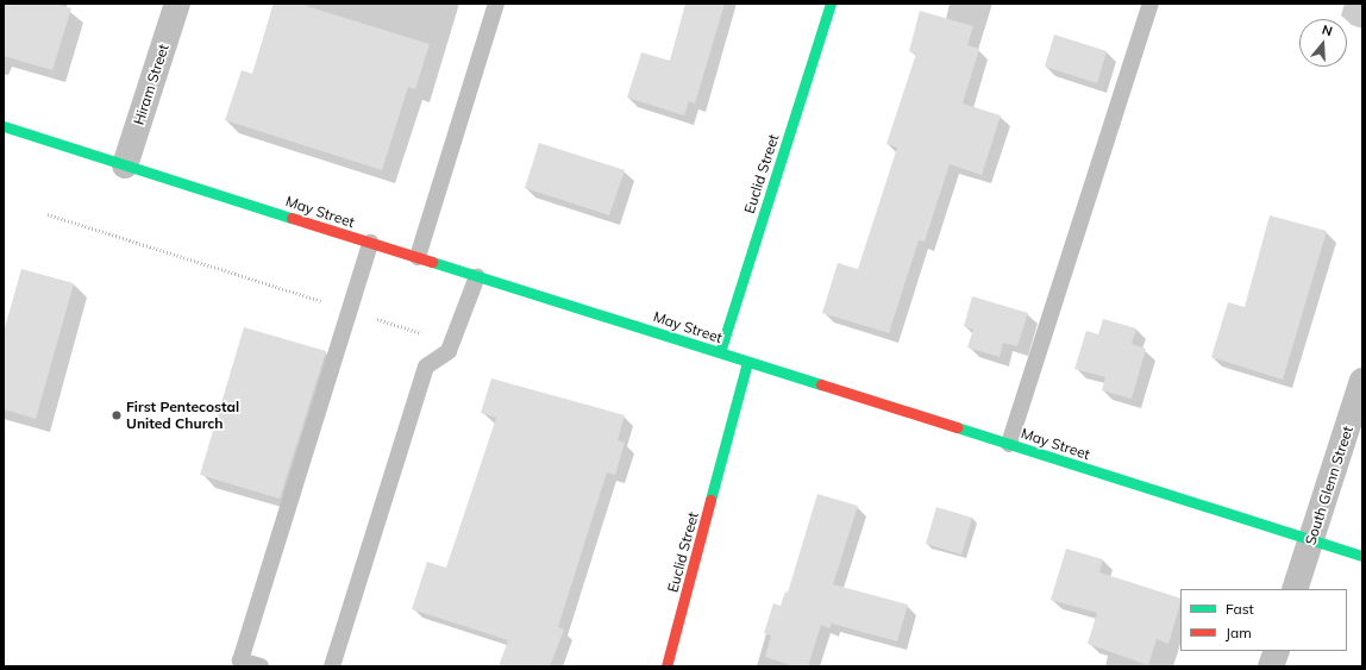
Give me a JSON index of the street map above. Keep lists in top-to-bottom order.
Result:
{
  "streets": {
    "street": [
      "Hiram Street",
      "Euclid Street",
      "May Street",
      "South Glenn Street"
    ]
  },
  "crossings": [
    ["Hiram Street", "May Street"],
    ["Euclid Street", "May Street"],
    ["May Street", "South Glenn Street"]
  ],
  "places": ["First Pentecostal United Church"],
  "legend": ["Fast", "Jam"],
  "north": "top"
}
